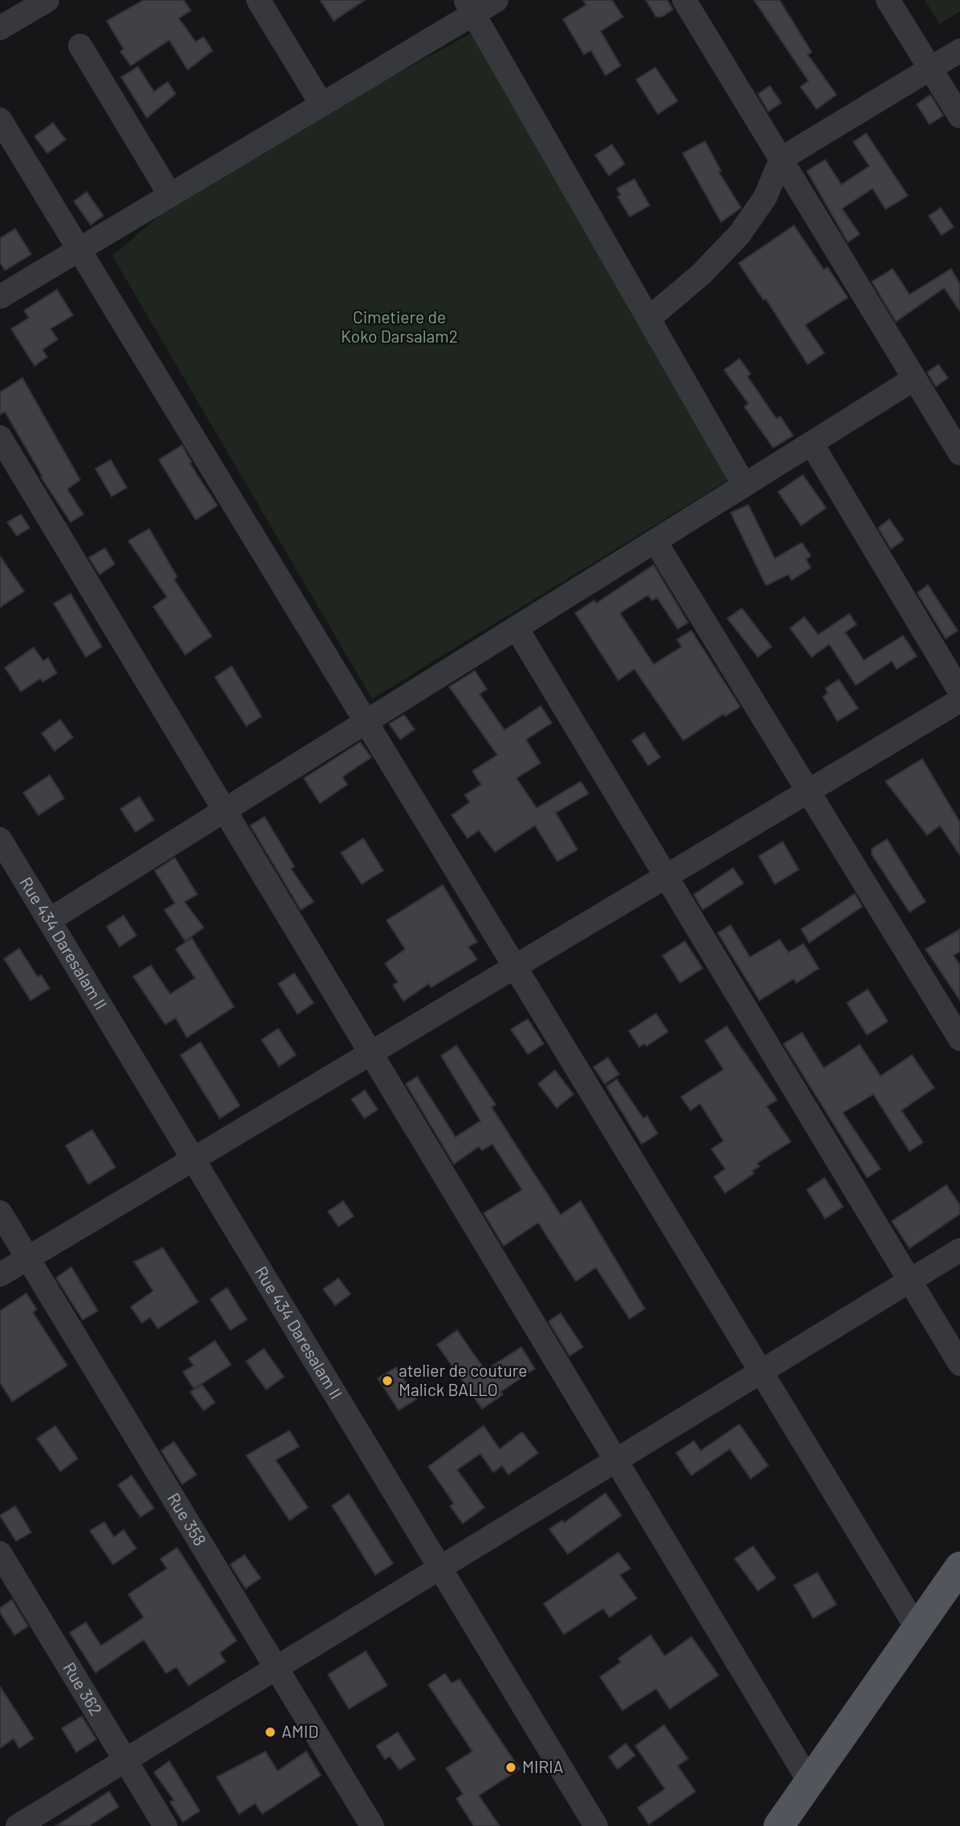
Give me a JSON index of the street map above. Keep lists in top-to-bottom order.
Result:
{
  "streets": {
    "street": ["Rue 434 Daresalam II", "Rue 358", "Rue 362"]
  },
  "parks": ["Cimetiere de Koko Darsalam2"],
  "places": ["atelier de couture Malick BALLO", "AMID", "MIRIA"]
}
